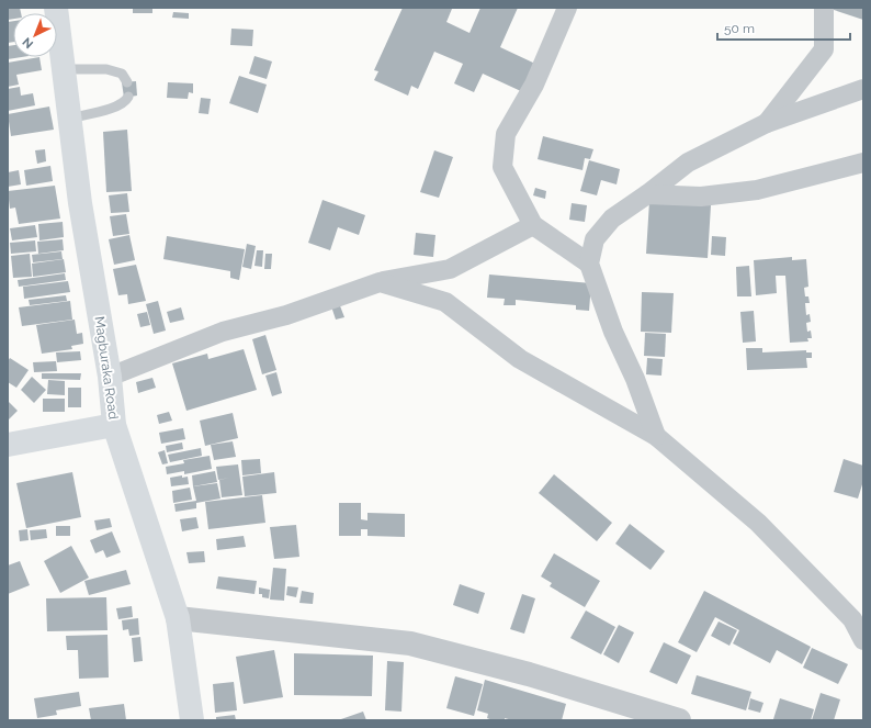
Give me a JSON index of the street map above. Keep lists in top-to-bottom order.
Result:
{
  "streets": {
    "main road": ["Magburaka Road"]
  },
  "scale_bar": "50 m",
  "north": "bottom left"
}
